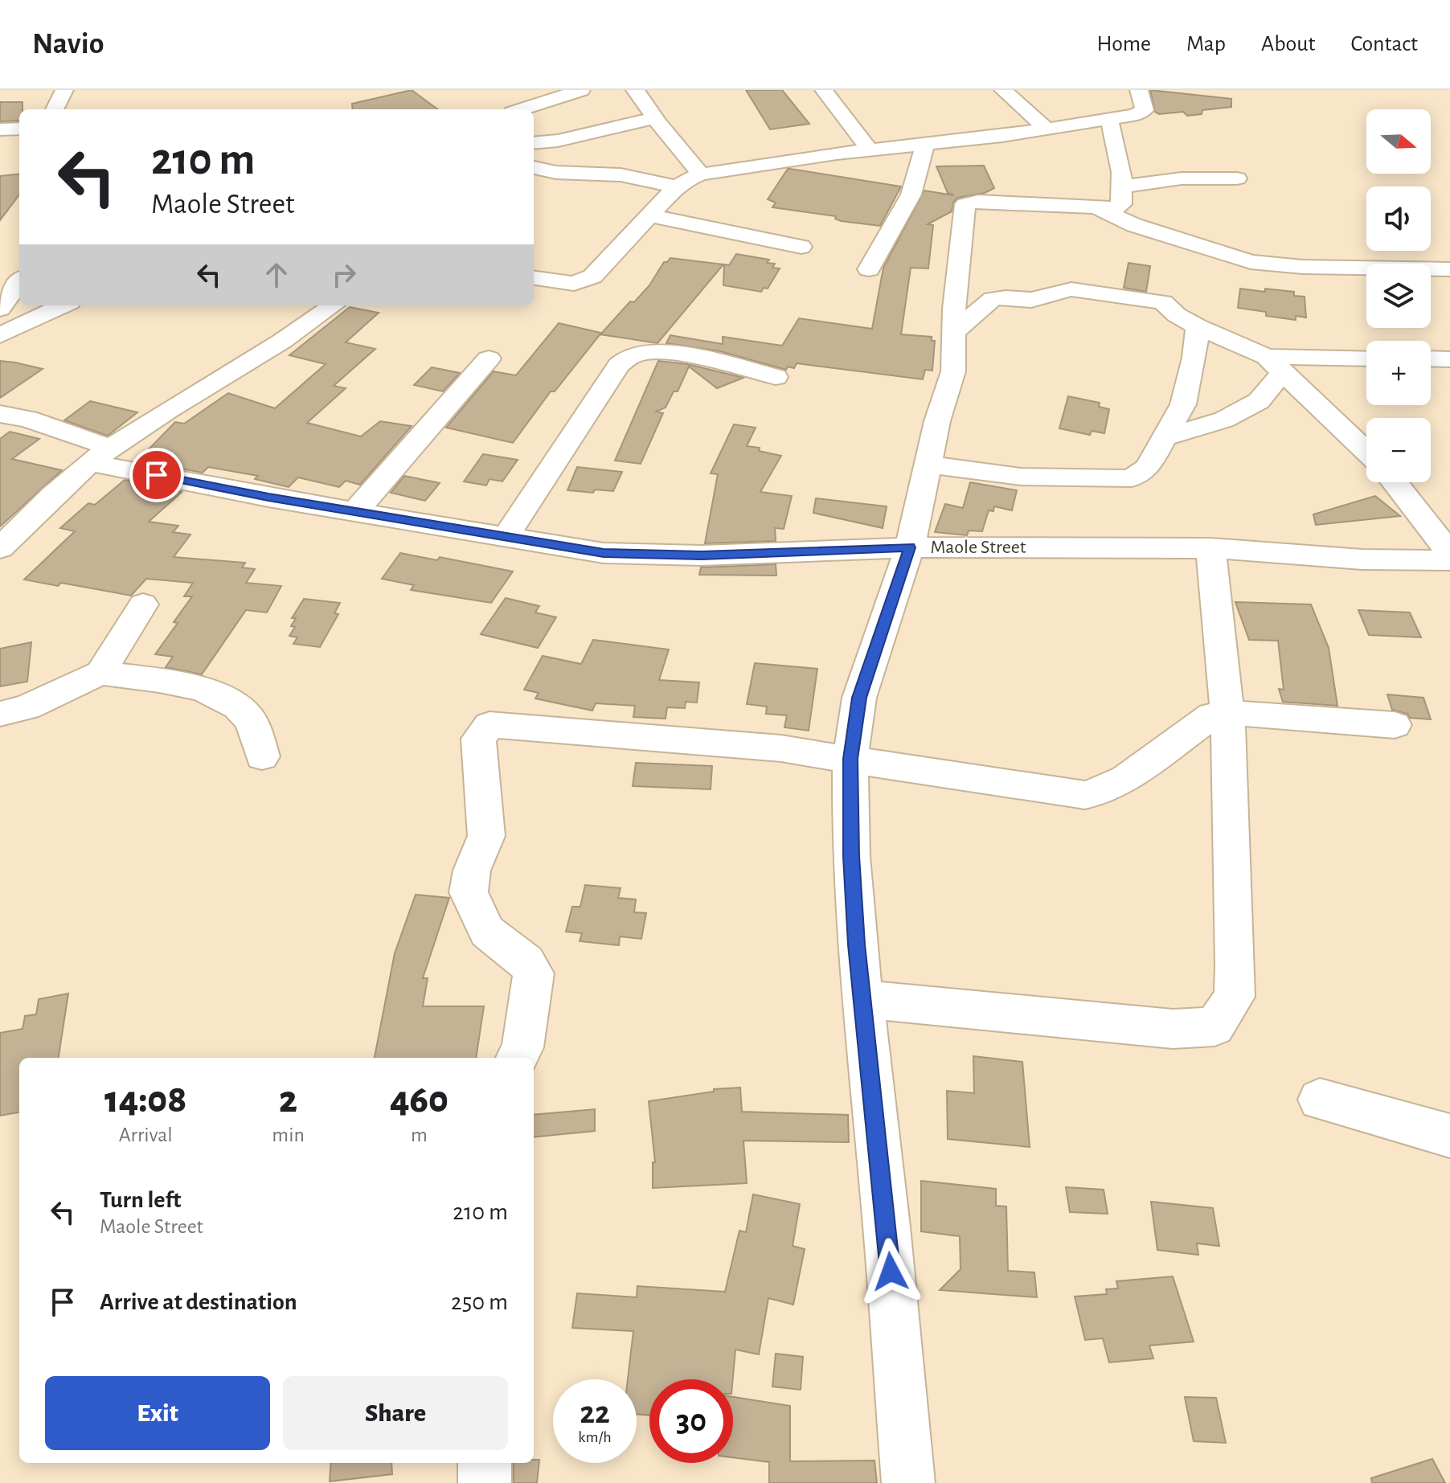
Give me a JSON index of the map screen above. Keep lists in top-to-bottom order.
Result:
{
  "streets": {
    "street": ["Maole Street"]
  },
  "north": "right",
  "page": {
    "header": "Navio",
    "nav": [
      "Home",
      "Map",
      "About",
      "Contact"
    ],
    "map_buttons": ["+", "−"],
    "turn": ["210 m", "Maole Street"],
    "eta": [
      "14:08",
      "Arrival",
      "2",
      "min",
      "460",
      "m"
    ],
    "list": [
      {
        "name": "Turn left",
        "note": "Maole Street",
        "value": "210 m"
      },
      {
        "name": "Arrive at destination",
        "value": "250 m"
      }
    ],
    "buttons": ["Exit", "Share"],
    "speed": "22 km/h",
    "limit": "30"
  }
}
